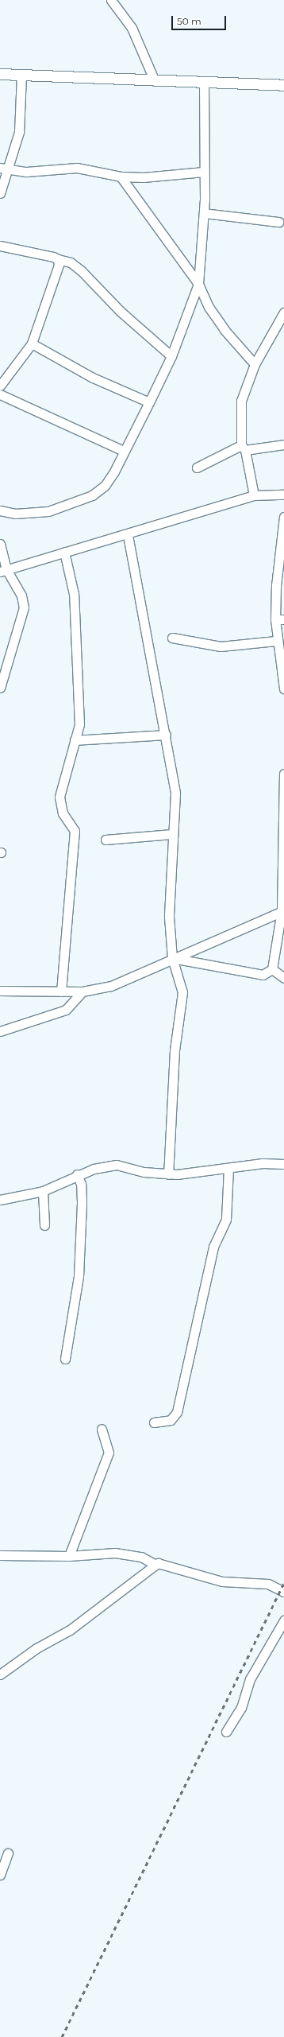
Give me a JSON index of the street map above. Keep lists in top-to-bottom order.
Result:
{
  "scale_bar": "50 m"
}
